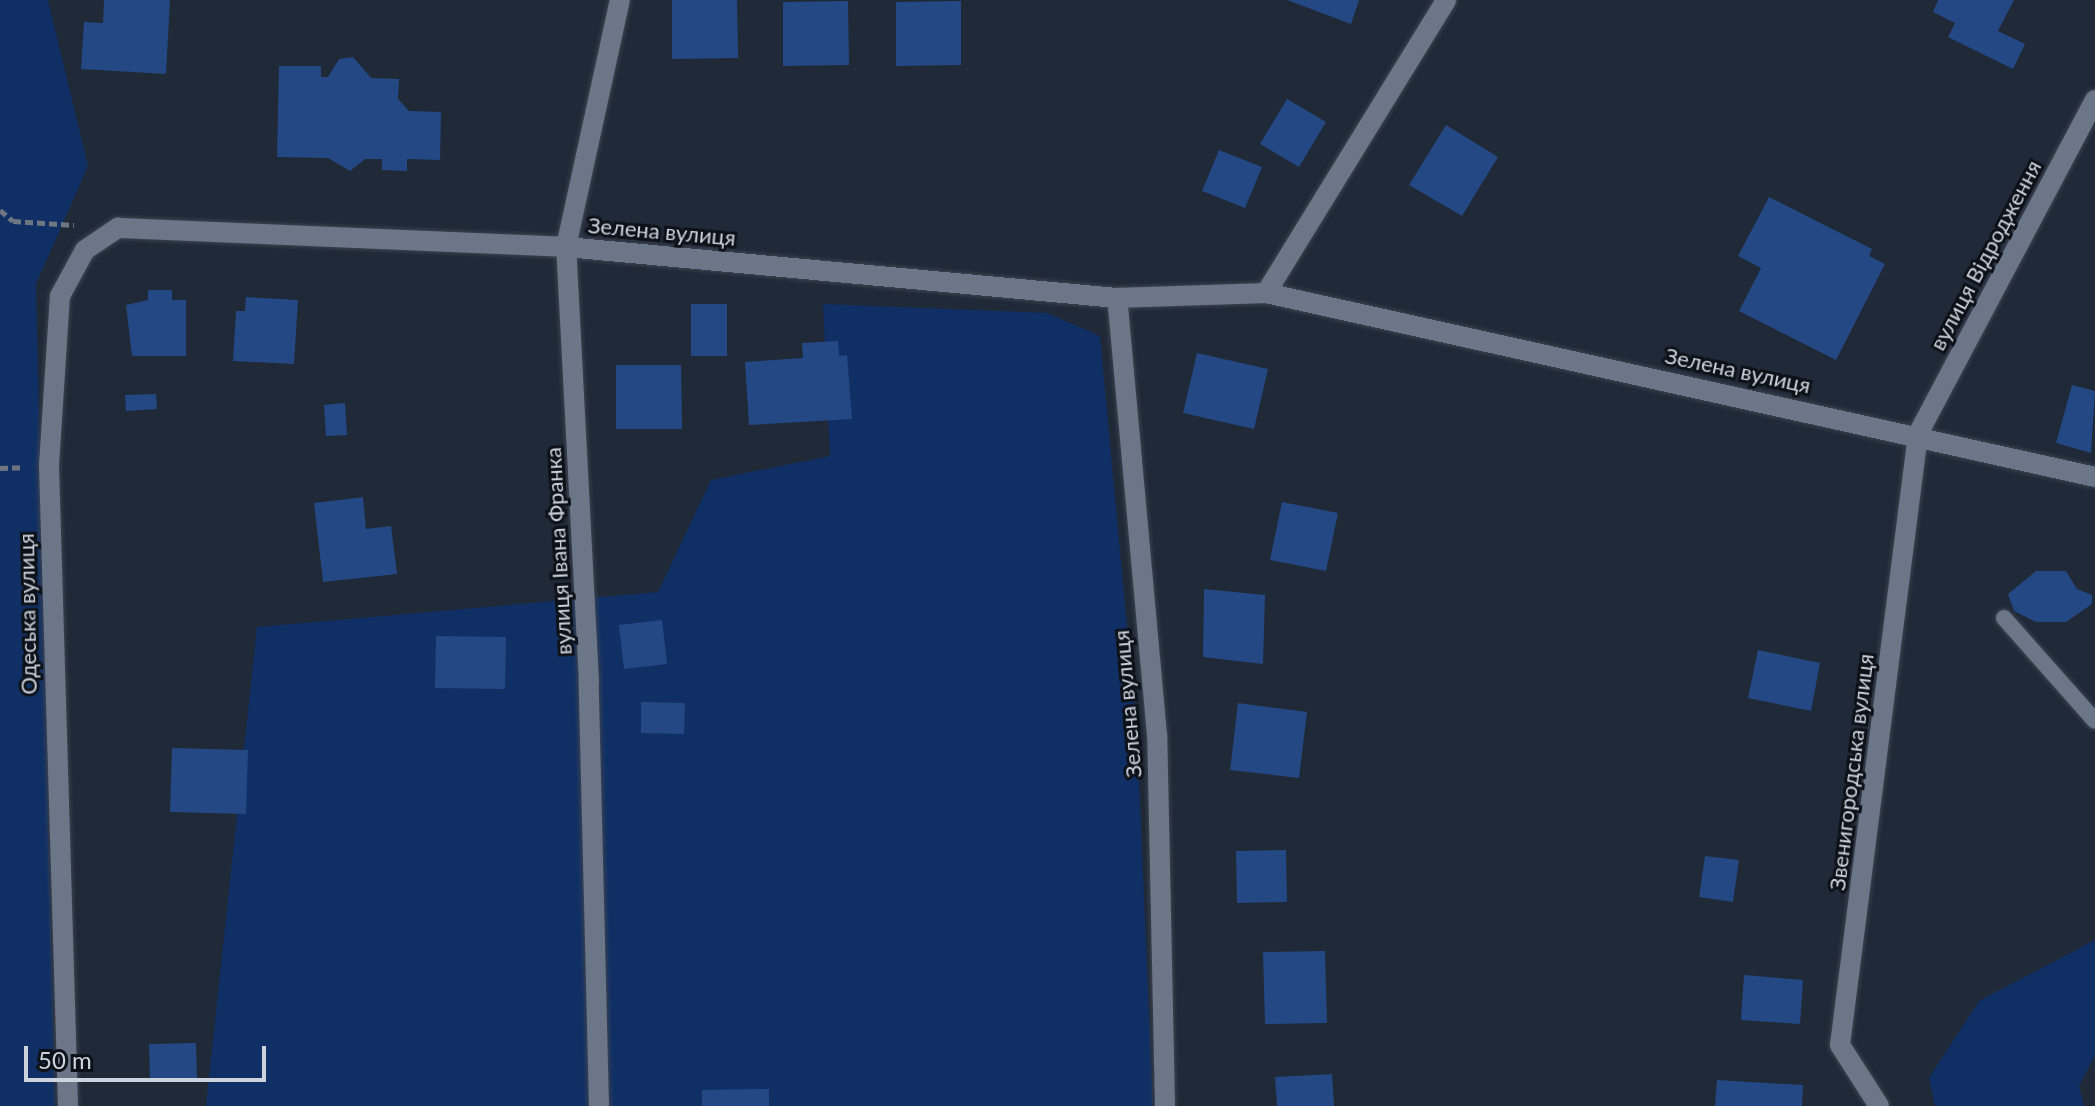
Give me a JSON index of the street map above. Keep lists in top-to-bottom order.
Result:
{
  "streets": {
    "street": [
      "Зелена вулиця",
      "вулиця Відродження",
      "вулиця Івана Франка",
      "Одеська вулиця",
      "Звенигородська вулиця"
    ]
  },
  "crossings": [
    ["Зелена вулиця", "вулиця Відродження"],
    ["Зелена вулиця", "вулиця Івана Франка"],
    ["Зелена вулиця", "Одеська вулиця"],
    ["Зелена вулиця", "Звенигородська вулиця"],
    ["вулиця Відродження", "Звенигородська вулиця"]
  ],
  "scale_bar": "50 m"
}
